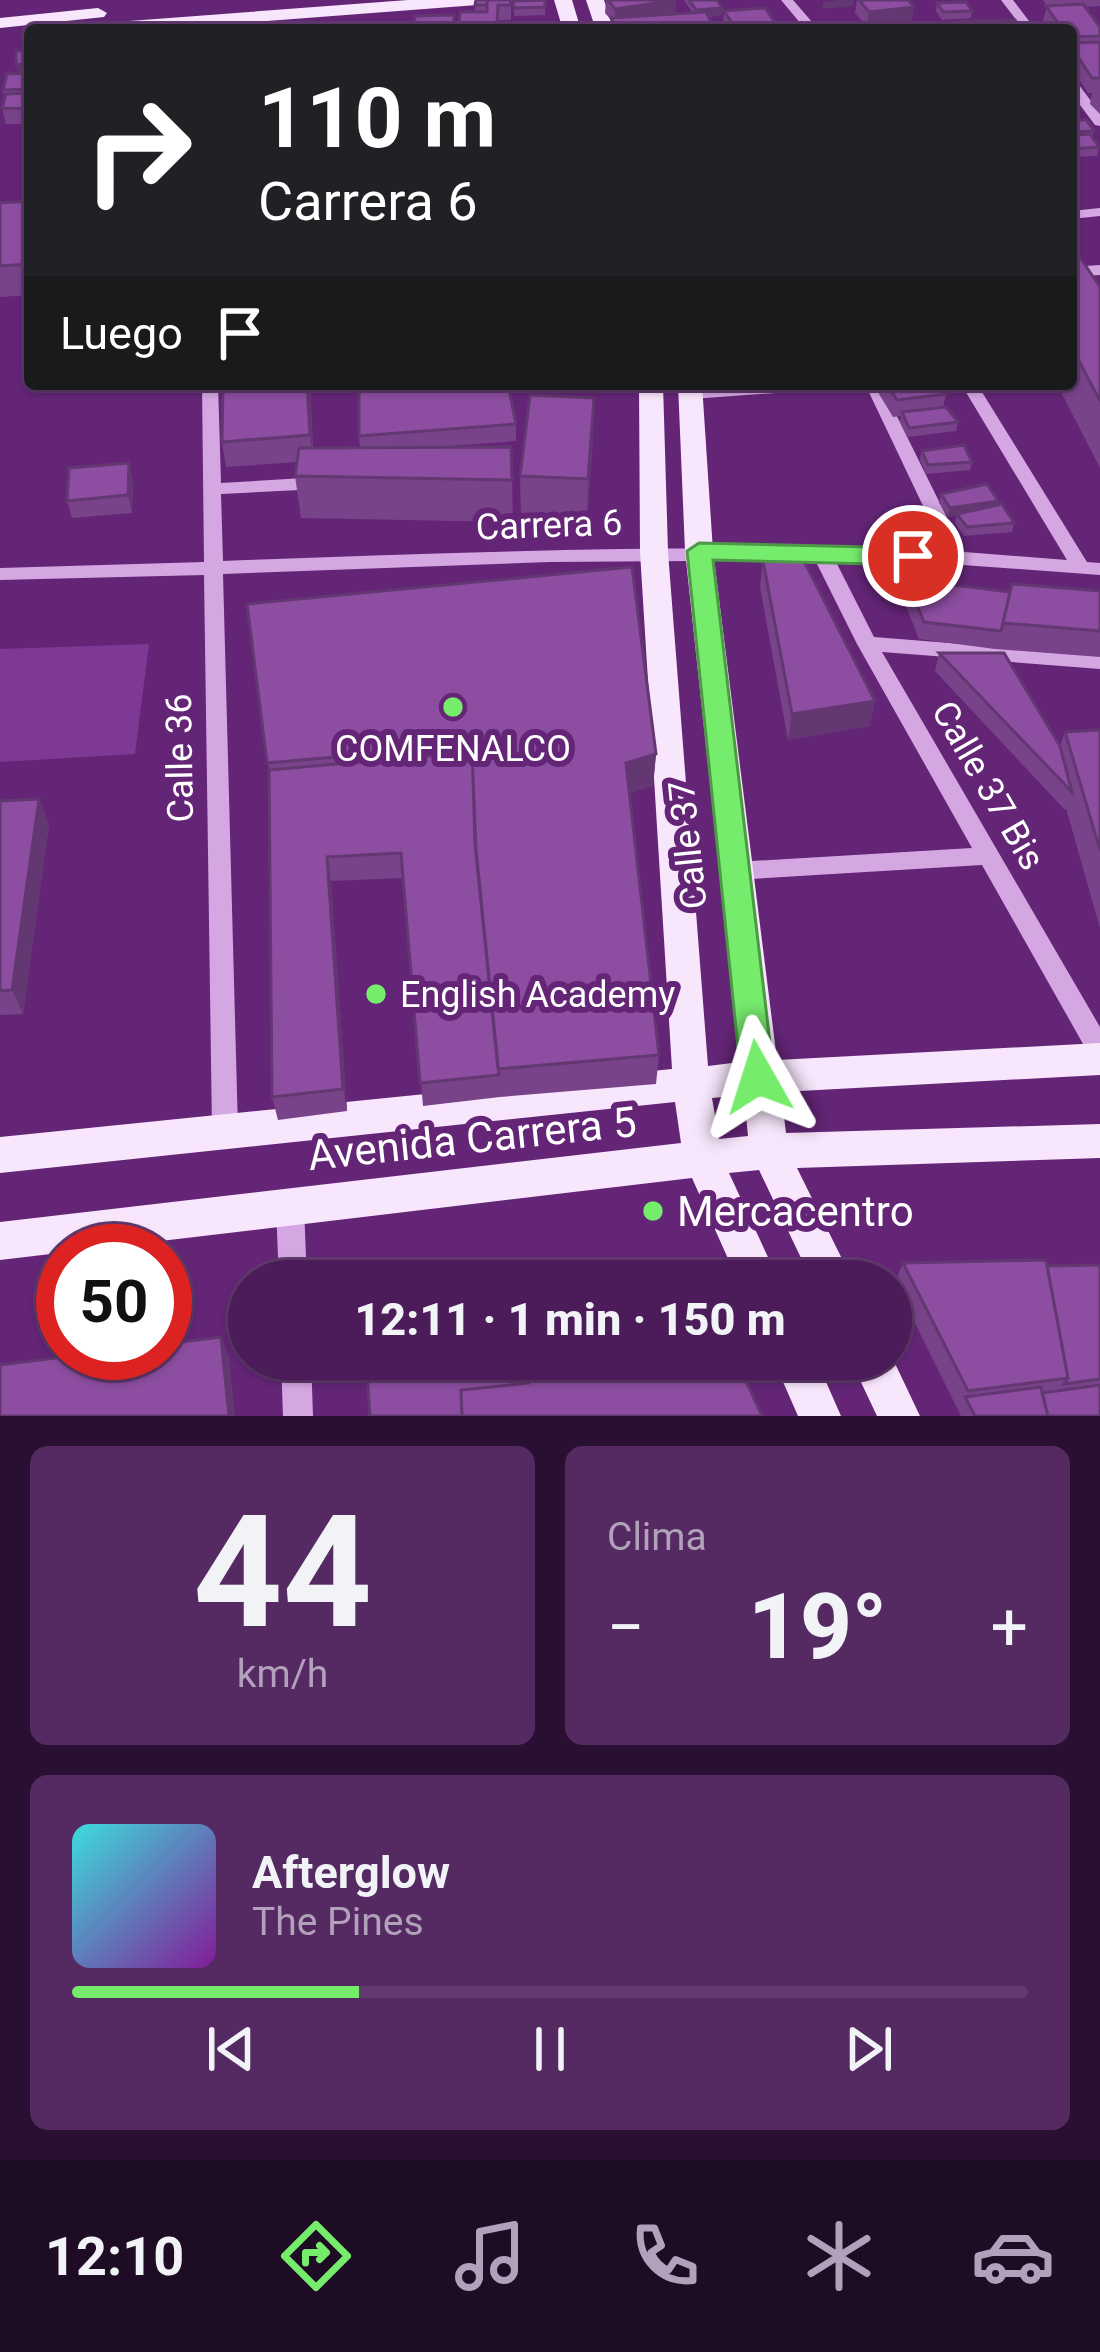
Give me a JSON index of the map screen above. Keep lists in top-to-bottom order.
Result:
{
  "streets": {
    "main road": ["Calle 37", "Avenida Carrera 5"],
    "street": ["Carrera 6", "Calle 36", "Calle 37 Bis"]
  },
  "crossings": [
    ["Carrera 6", "Calle 36"],
    ["Carrera 6", "Calle 37 Bis"],
    ["Carrera 6", "Calle 37"],
    ["Calle 36", "Avenida Carrera 5"],
    ["Calle 37 Bis", "Avenida Carrera 5"],
    ["Calle 37", "Avenida Carrera 5"]
  ],
  "places": ["COMFENALCO", "English Academy", "Mercacentro"],
  "page": {
    "turn": ["110 m", "Carrera 6"],
    "then": "Luego",
    "limit": "50",
    "trip": "12:11 · 1 min · 150 m",
    "tile": [
      ["44", "km/h"],
      "Clima"
    ],
    "heat": ["−", "19°", "+"],
    "song": ["Afterglow", "The Pines"],
    "tabs": "12:10"
  }
}
